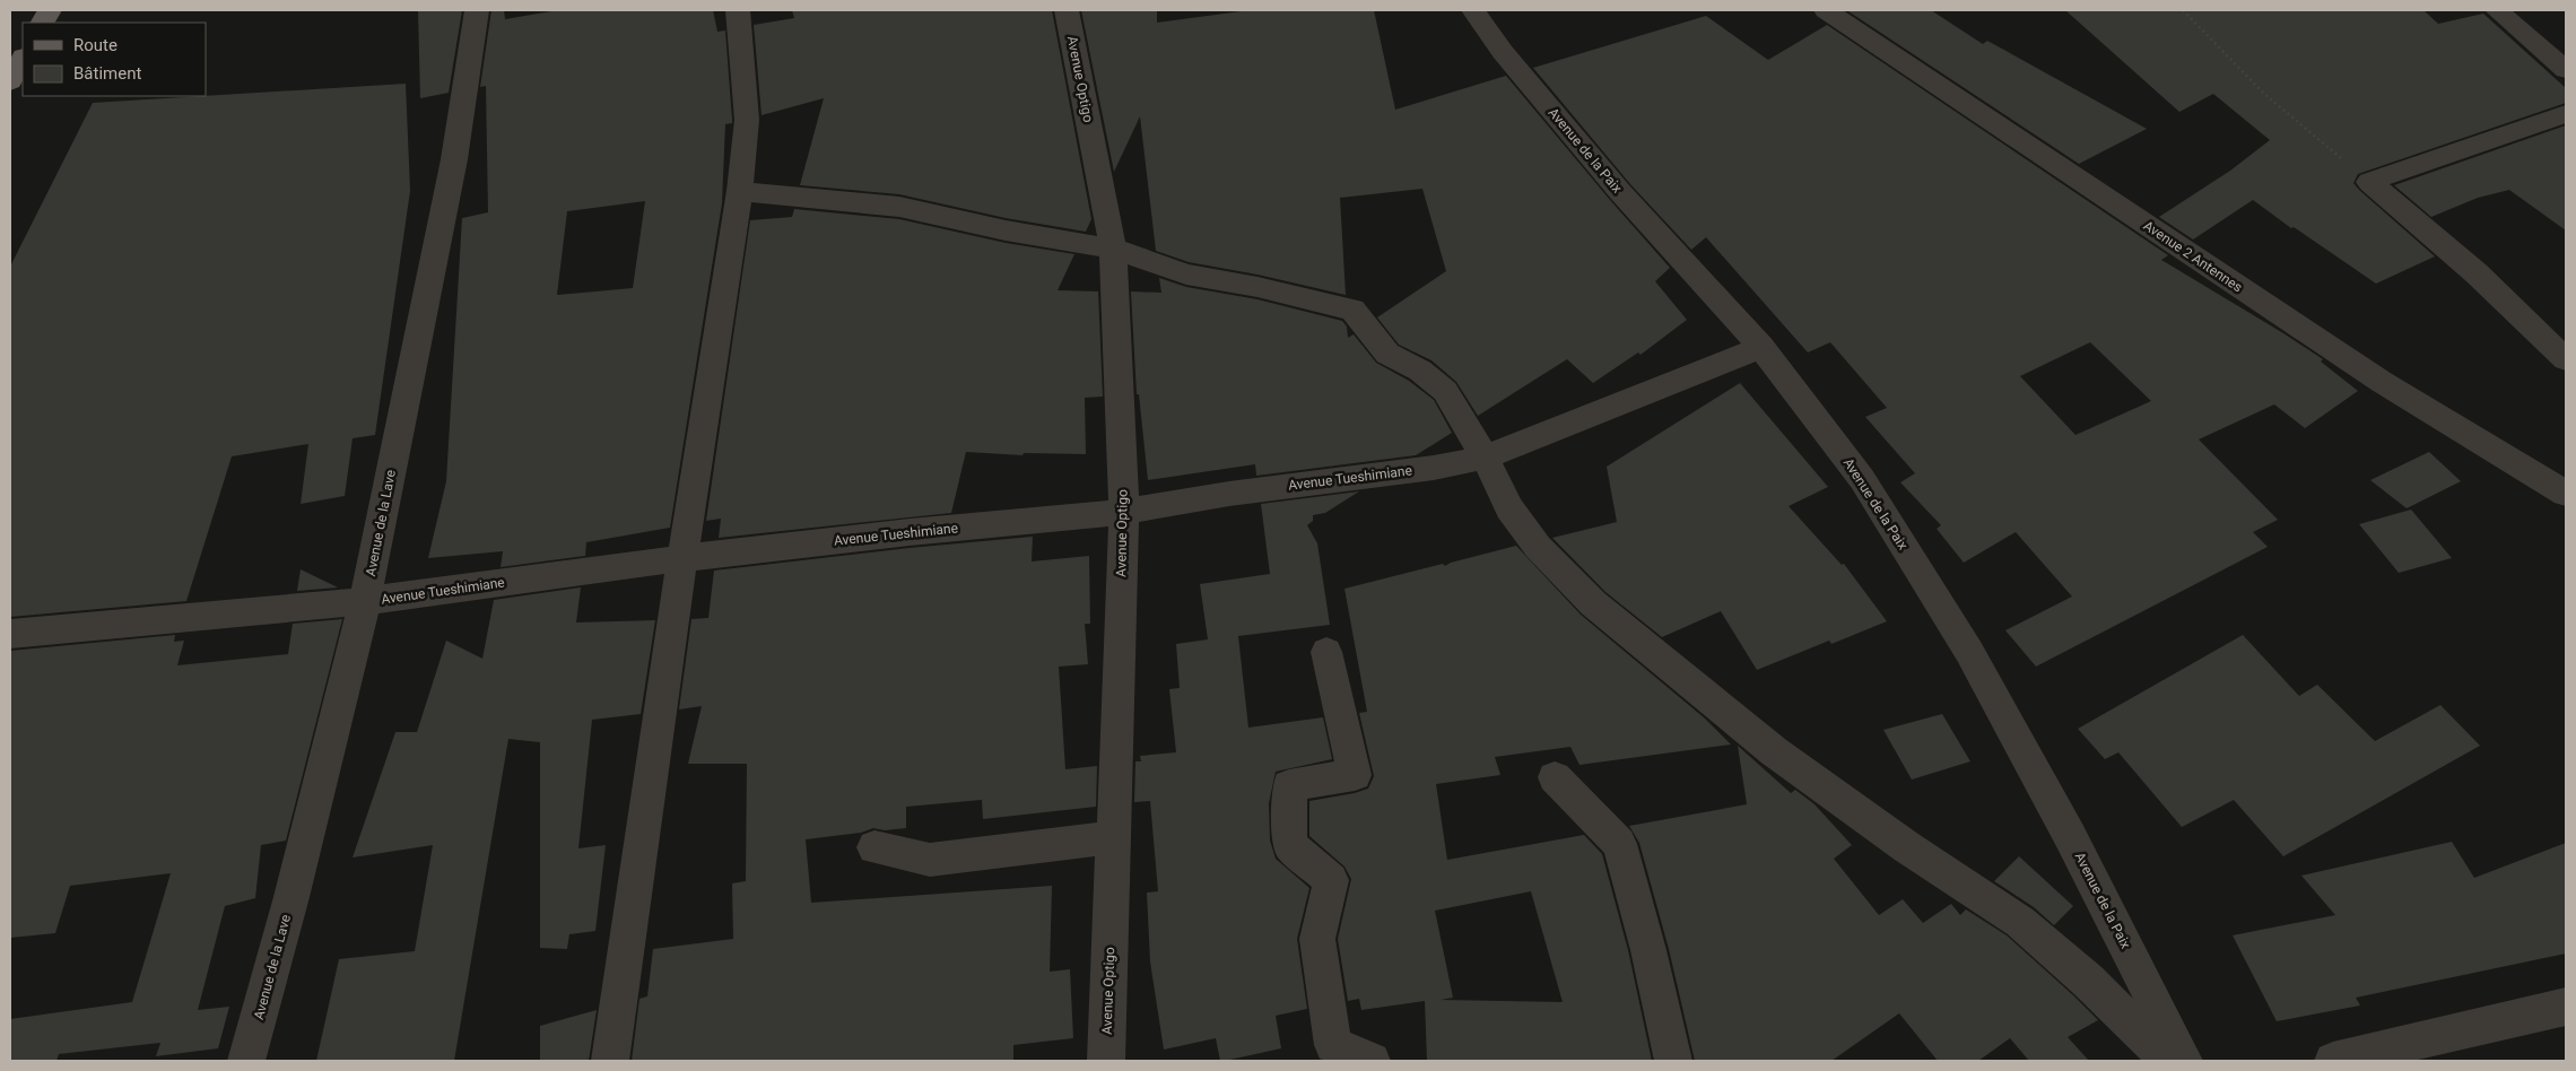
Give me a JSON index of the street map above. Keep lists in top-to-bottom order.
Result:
{
  "streets": {
    "street": [
      "Avenue Optigo",
      "Avenue de la Paix",
      "Avenue 2 Antennes",
      "Avenue Tueshimiane",
      "Avenue de la Lave"
    ]
  },
  "crossings": [
    ["Avenue Optigo", "Avenue Tueshimiane"],
    ["Avenue de la Paix", "Avenue Tueshimiane"],
    ["Avenue Tueshimiane", "Avenue de la Lave"]
  ],
  "legend": ["Route", "Bâtiment"]
}
